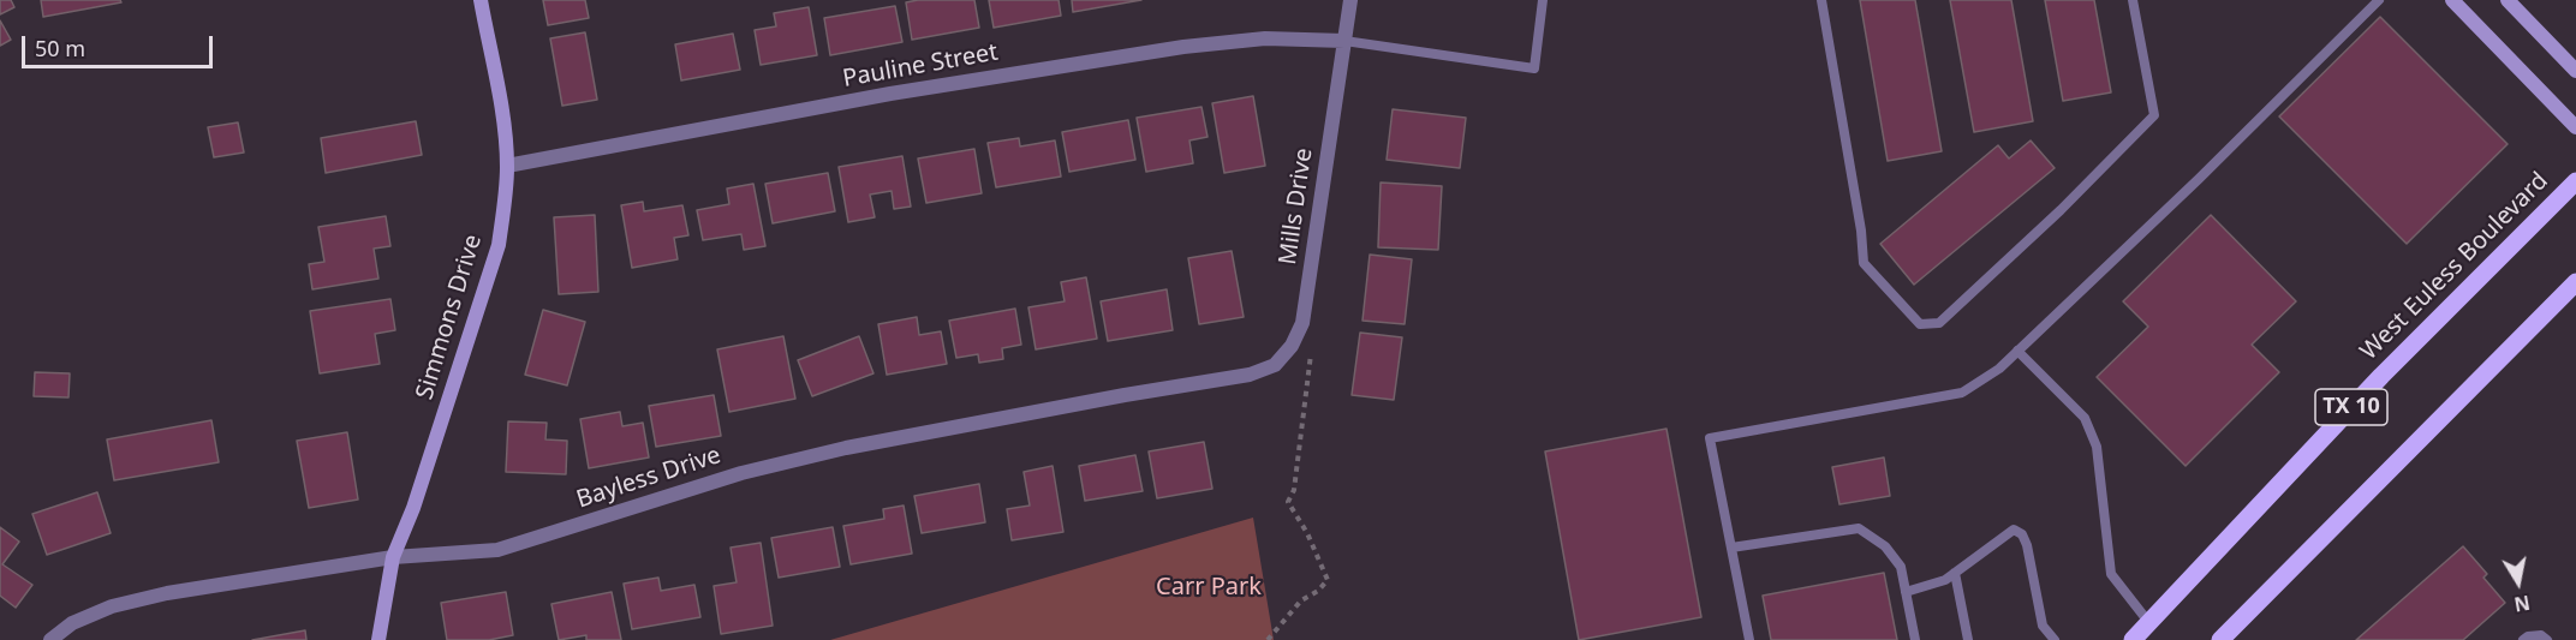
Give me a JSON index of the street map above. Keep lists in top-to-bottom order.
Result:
{
  "streets": {
    "main road": ["West Euless Boulevard", "TX 10"],
    "street": [
      "Pauline Street",
      "Mills Drive",
      "Simmons Drive",
      "Bayless Drive"
    ]
  },
  "crossings": [
    ["Pauline Street", "Mills Drive"],
    ["Pauline Street", "Simmons Drive"],
    ["Mills Drive", "Bayless Drive"],
    ["Simmons Drive", "Bayless Drive"]
  ],
  "parks": ["Carr Park"],
  "scale_bar": "50 m",
  "north": "bottom"
}
